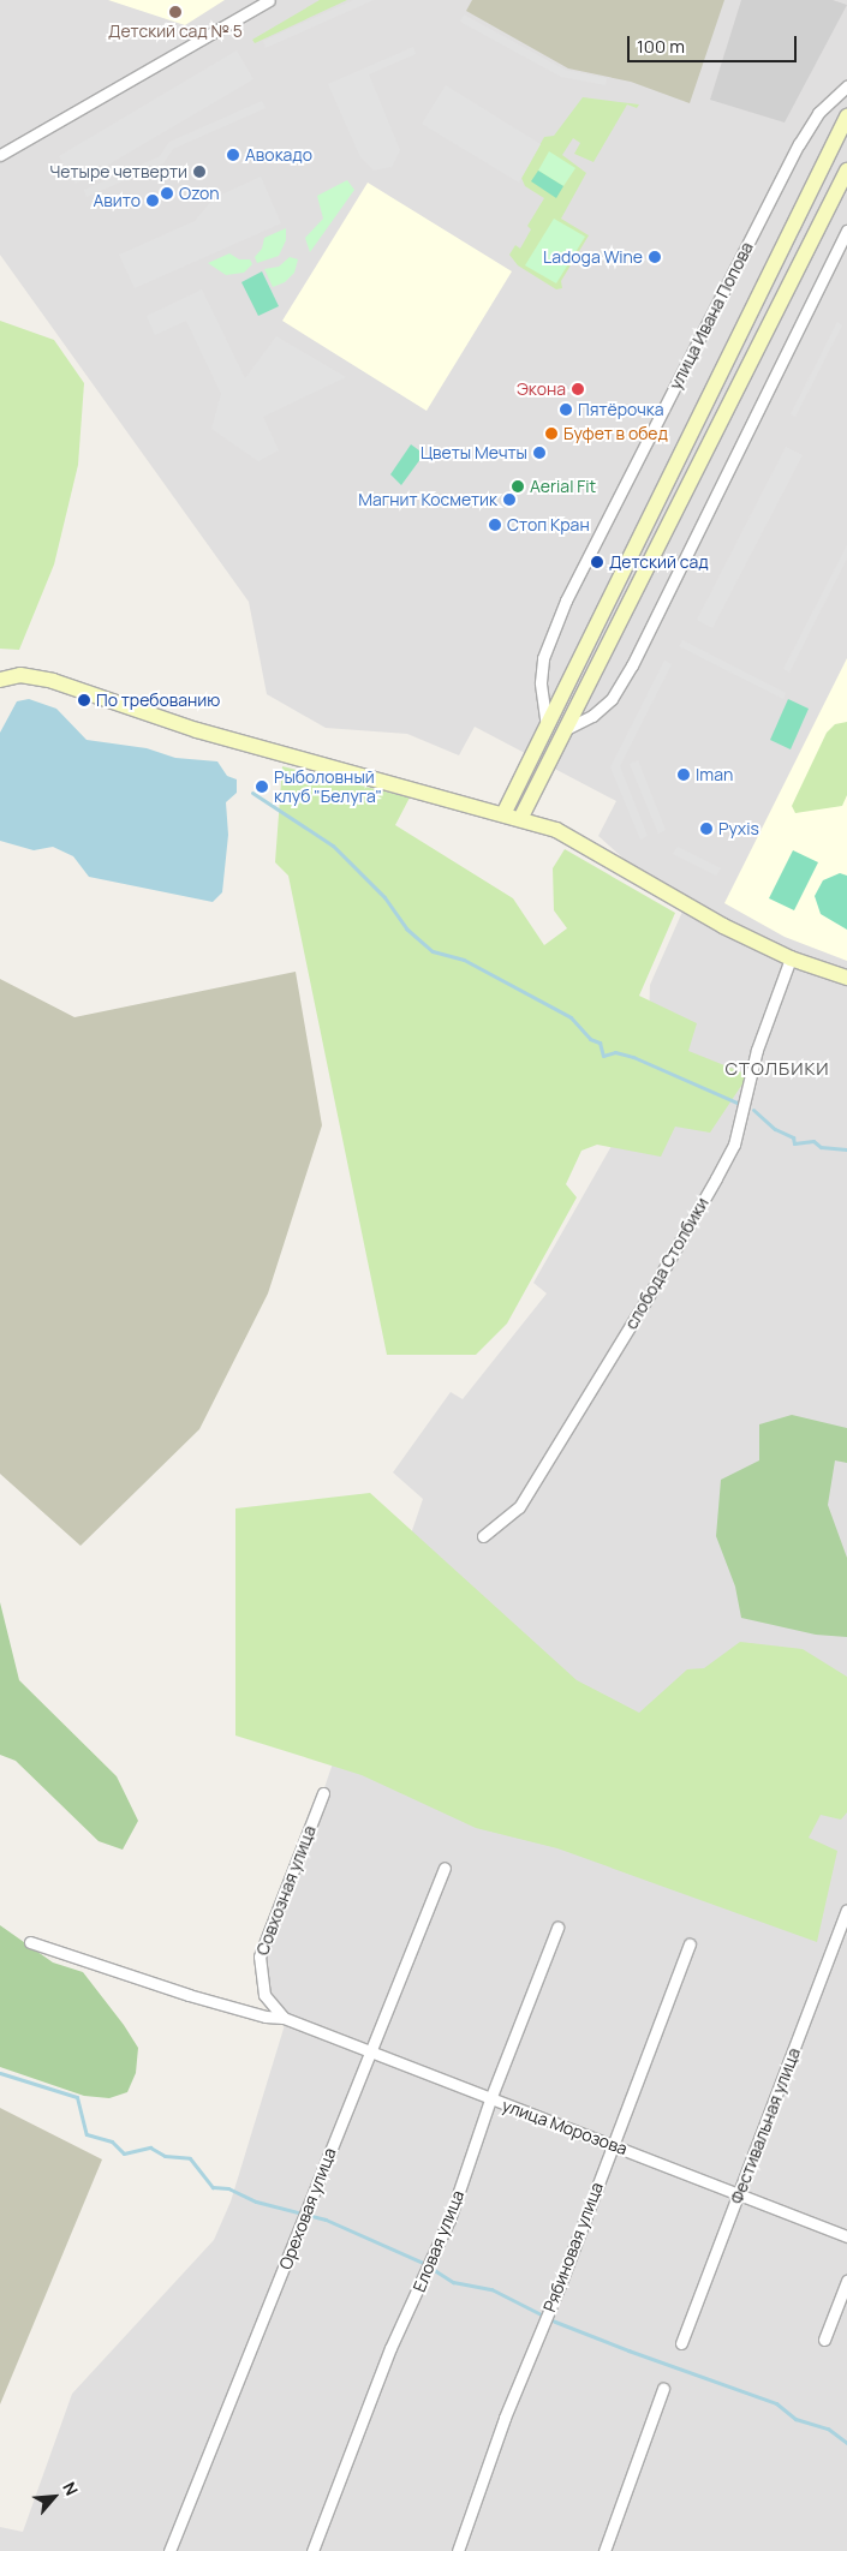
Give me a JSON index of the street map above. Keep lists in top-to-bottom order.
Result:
{
  "streets": {
    "main road": ["улица Ивана Попова"],
    "street": [
      "слобода Столбики",
      "Совхозная улица",
      "Фестивальная улица",
      "улица Морозова",
      "Ореховая улица",
      "Еловая улица",
      "Рябиновая улица"
    ]
  },
  "crossings": [
    ["Совхозная улица", "улица Морозова"],
    ["Фестивальная улица", "улица Морозова"],
    ["улица Морозова", "Ореховая улица"],
    ["улица Морозова", "Еловая улица"],
    ["улица Морозова", "Рябиновая улица"]
  ],
  "districts": ["СТОЛБИКИ"],
  "places": [
    "Детский сад № 5",
    "Авокадо",
    "Четыре четверти",
    "Ozon",
    "Авито",
    "Ladoga Wine",
    "Экона",
    "Пятёрочка",
    "Буфет в обед",
    "Цветы Мечты",
    "Aerial Fit",
    "Магнит Косметик",
    "Стоп Кран",
    "Детский сад",
    "По требованию",
    "Iman",
    "Рыболовный клуб \"Белуга\"",
    "Pyxis"
  ],
  "scale_bar": "100 m",
  "north": "top right"
}
